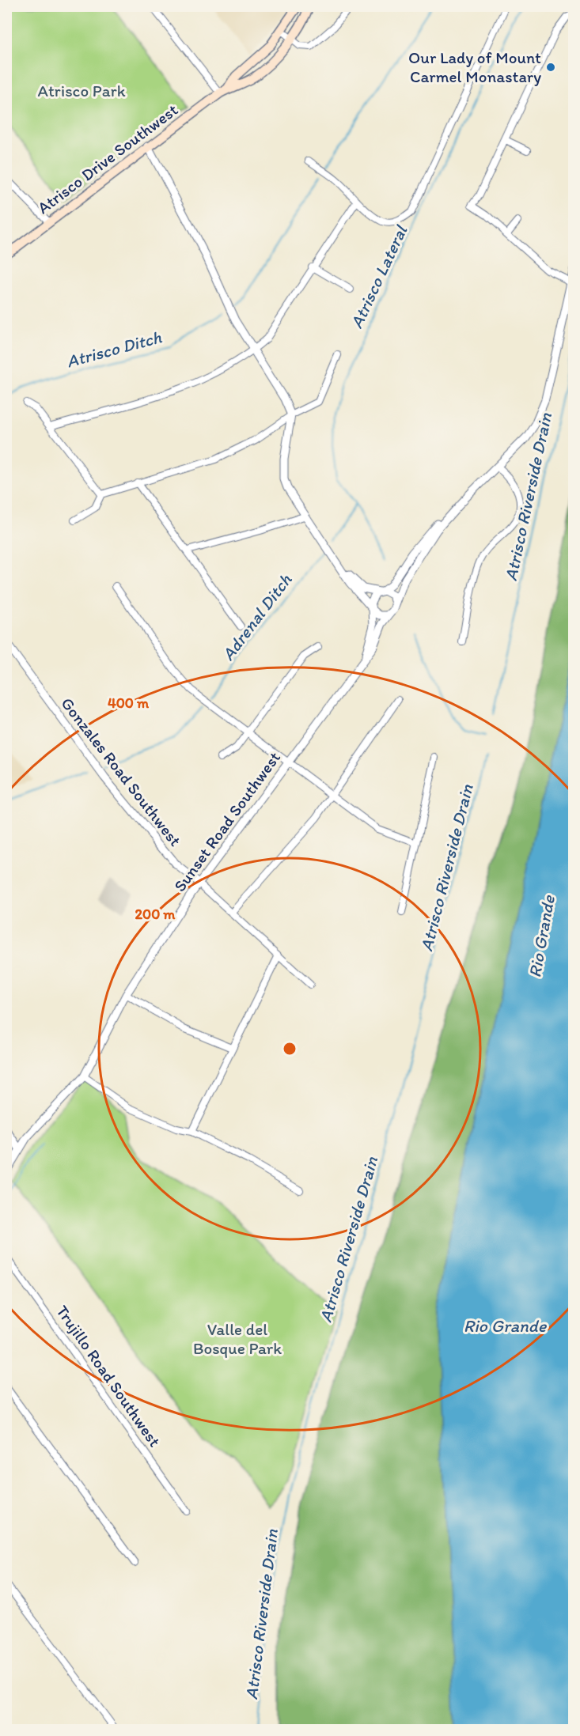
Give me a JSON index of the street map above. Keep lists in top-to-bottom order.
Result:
{
  "streets": {
    "main road": ["Atrisco Drive Southwest"],
    "street": ["Gonzales Road Southwest", "Sunset Road Southwest", "Trujillo Road Southwest"]
  },
  "crossings": [
    ["Gonzales Road Southwest", "Sunset Road Southwest"]
  ],
  "water": [
    "Atrisco Lateral",
    "Atrisco Ditch",
    "Atrisco Riverside Drain",
    "Adrenal Ditch",
    "Rio Grande"
  ],
  "parks": ["Atrisco Park", "Valle del Bosque Park"],
  "places": ["Our Lady of Mount Carmel Monastary"],
  "rings": ["400 m", "200 m"]
}
